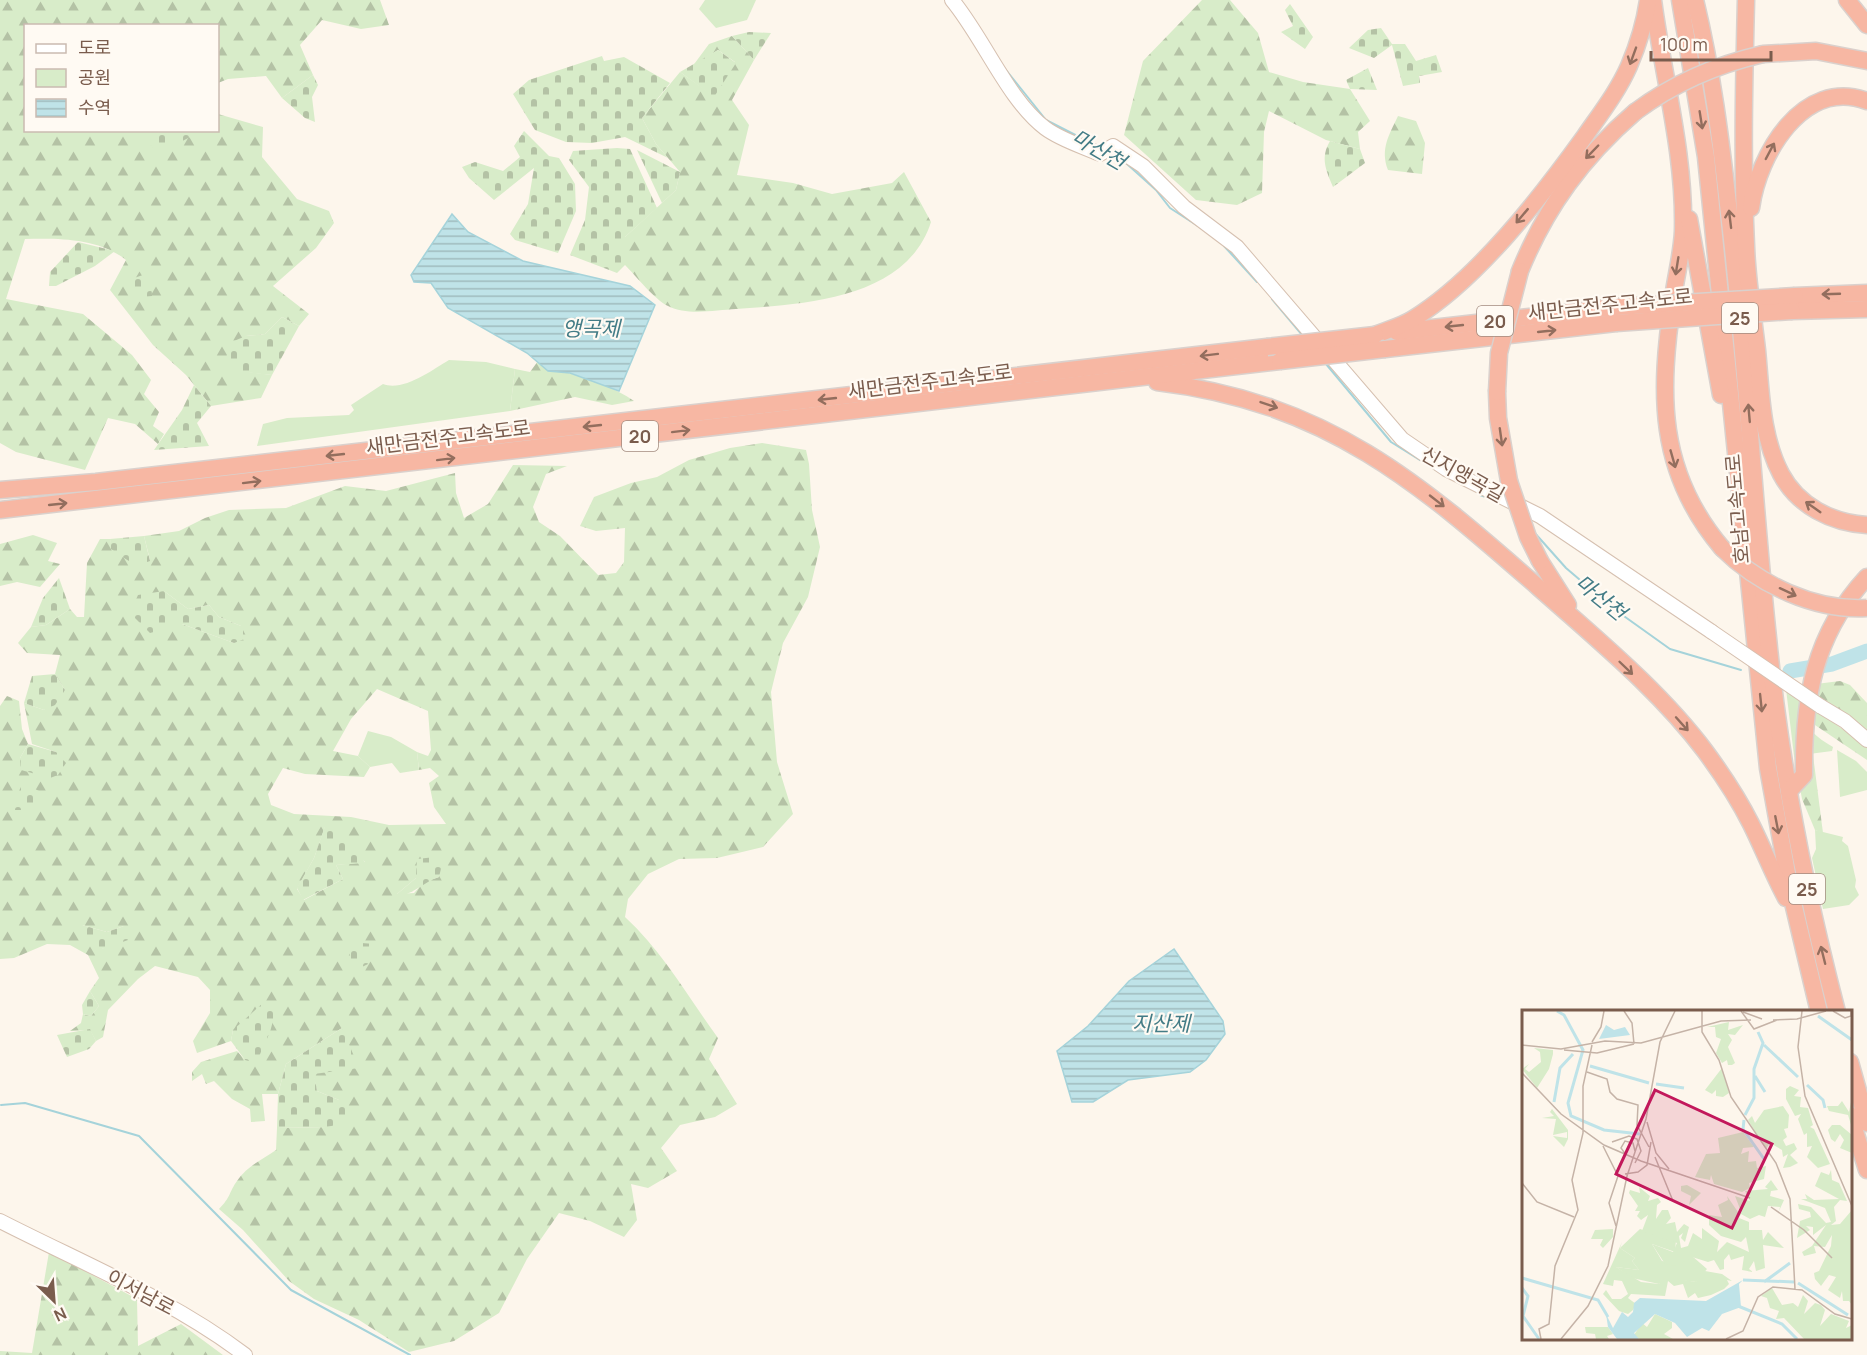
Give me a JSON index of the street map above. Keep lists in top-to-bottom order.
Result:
{
  "streets": {
    "highway": [
      "새만금전주고속도로",
      "25",
      "20",
      "호남고속도로"
    ],
    "street": ["신지앵곡길", "이서남로"]
  },
  "water": ["마산천", "앵곡제", "지산제"],
  "legend": ["도로", "공원", "수역"],
  "scale_bar": "100 m",
  "north": "bottom right"
}
